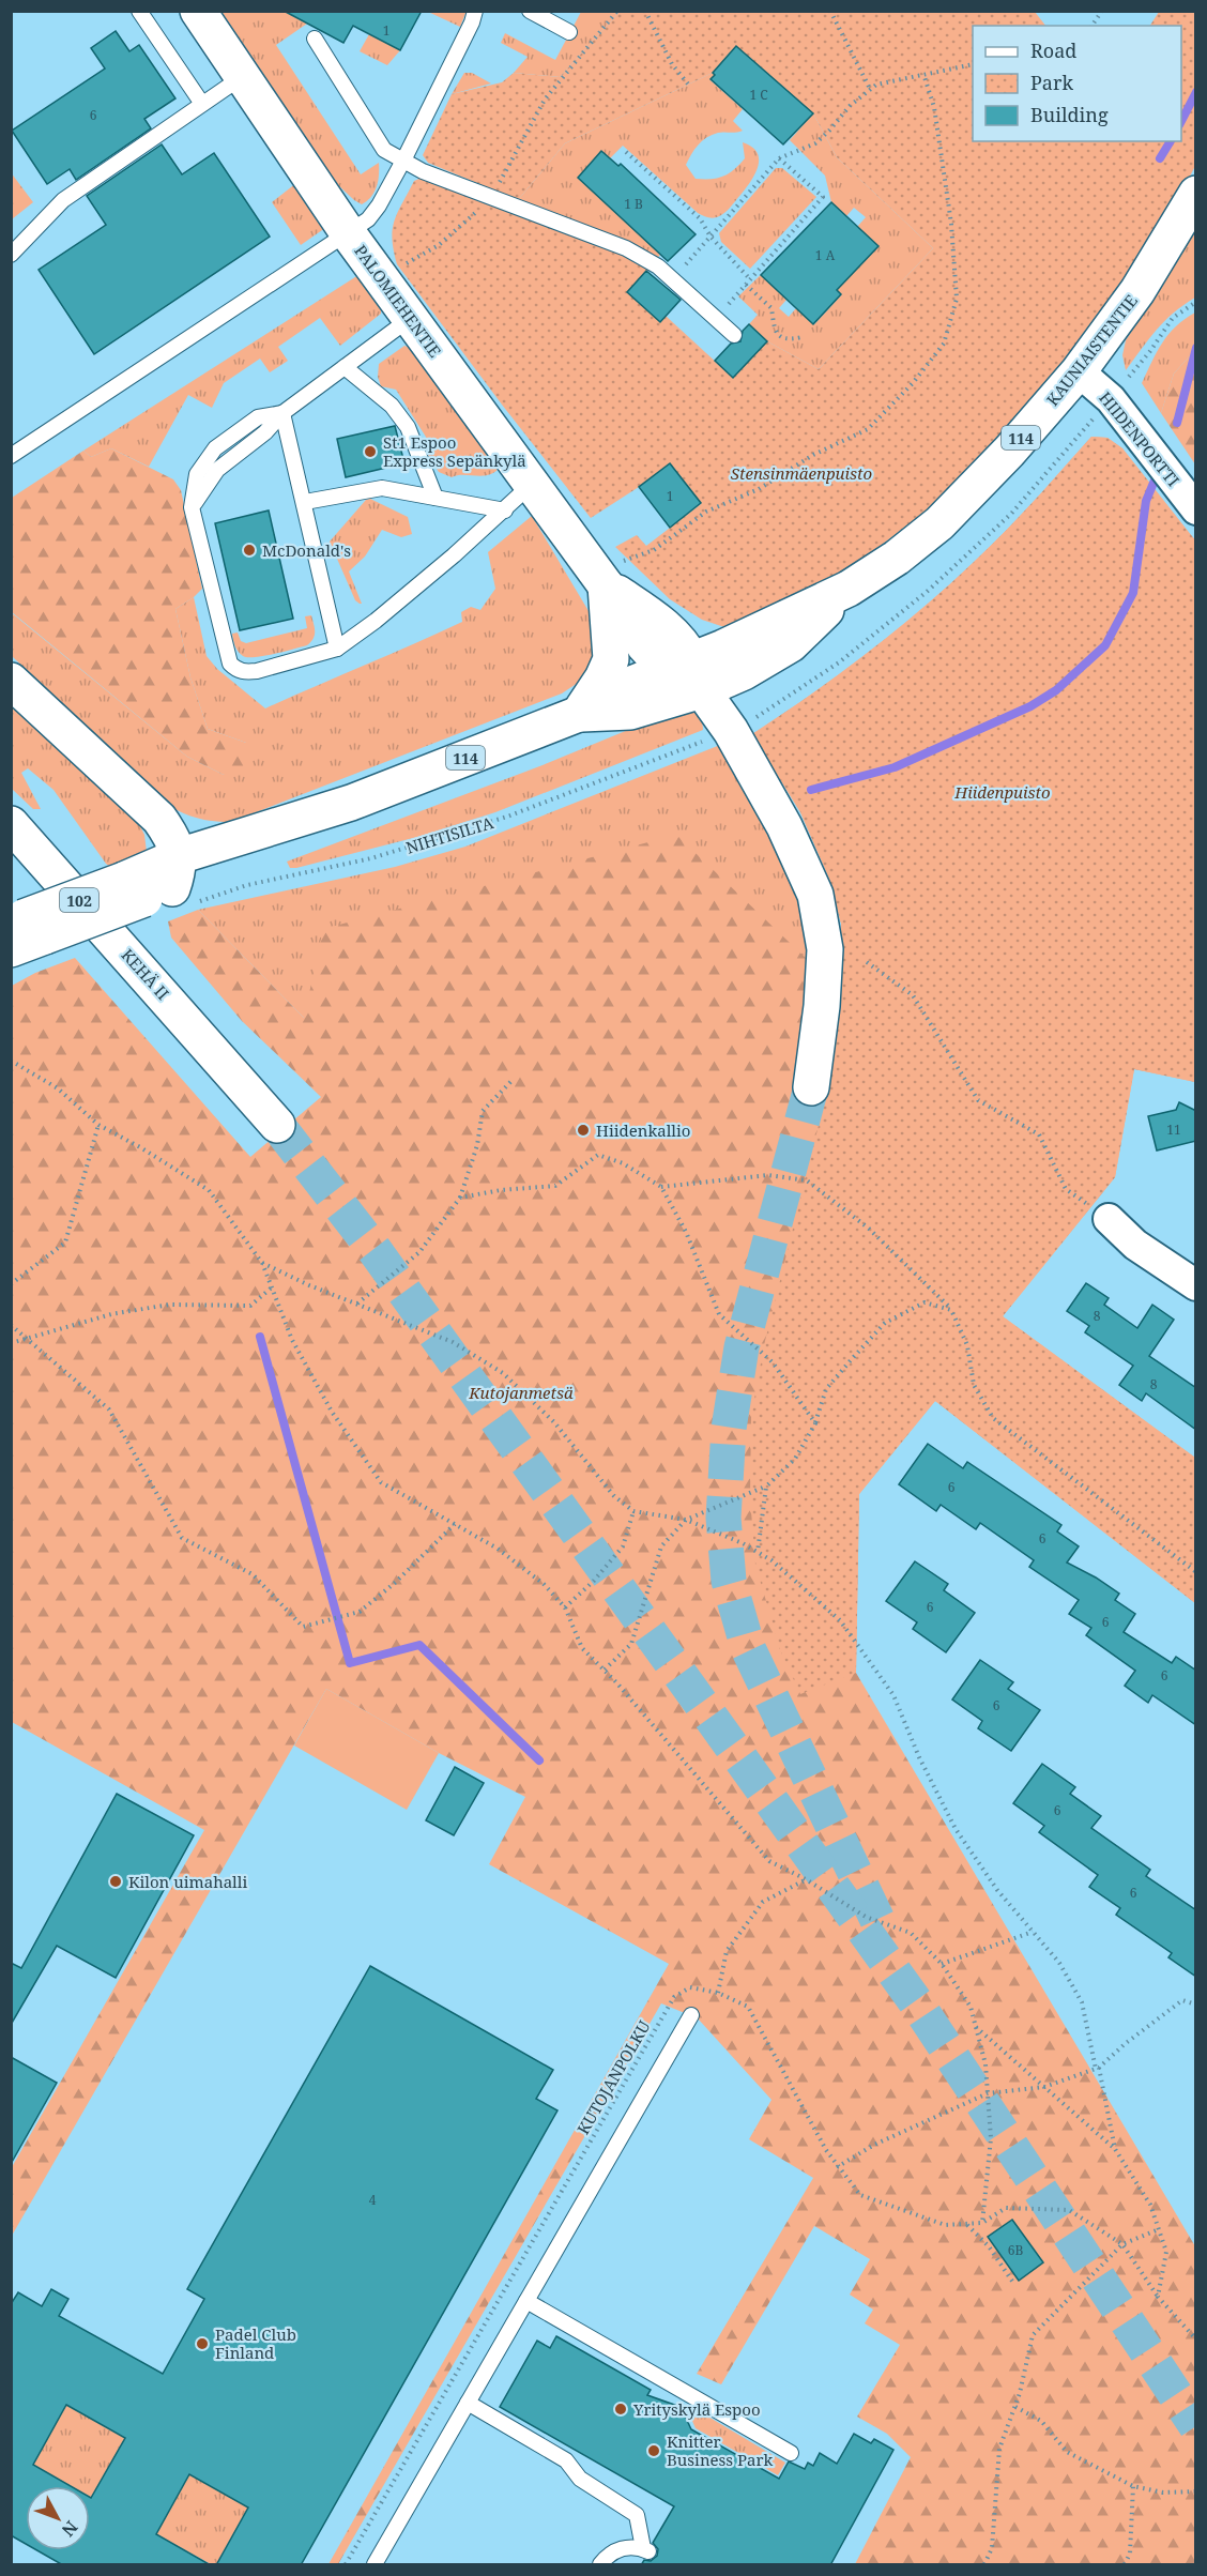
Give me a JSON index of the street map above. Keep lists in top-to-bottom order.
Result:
{
  "streets": {
    "main road": [
      "PALOMIEHENTIE",
      "KAUNIAISTENTIE",
      "114",
      "102",
      "KEHÄ II"
    ],
    "street": ["HIIDENPORTTI"],
    "path": ["NIHTISILTA", "KUTOJANPOLKU"]
  },
  "crossings": [
    ["PALOMIEHENTIE", "KAUNIAISTENTIE"],
    ["PALOMIEHENTIE", "114"],
    ["PALOMIEHENTIE", "NIHTISILTA"],
    ["KAUNIAISTENTIE", "114"],
    ["KAUNIAISTENTIE", "HIIDENPORTTI"],
    ["114", "NIHTISILTA"]
  ],
  "parks": ["Stensinmäenpuisto", "Hiidenpuisto", "Kutojanmetsä"],
  "places": [
    "St1 Espoo Express Sepänkylä",
    "McDonald's",
    "Hiidenkallio",
    "Kilon uimahalli",
    "Padel Club Finland",
    "Yrityskylä Espoo",
    "Knitter Business Park"
  ],
  "house_numbers": [
    "1",
    "1 C",
    "6",
    "1 B",
    "1 A",
    "1",
    "11",
    "8",
    "8",
    "6",
    "6",
    "6",
    "6",
    "6",
    "6",
    "6",
    "6",
    "4",
    "6B"
  ],
  "legend": ["Road", "Park", "Building"],
  "north": "bottom right"
}
